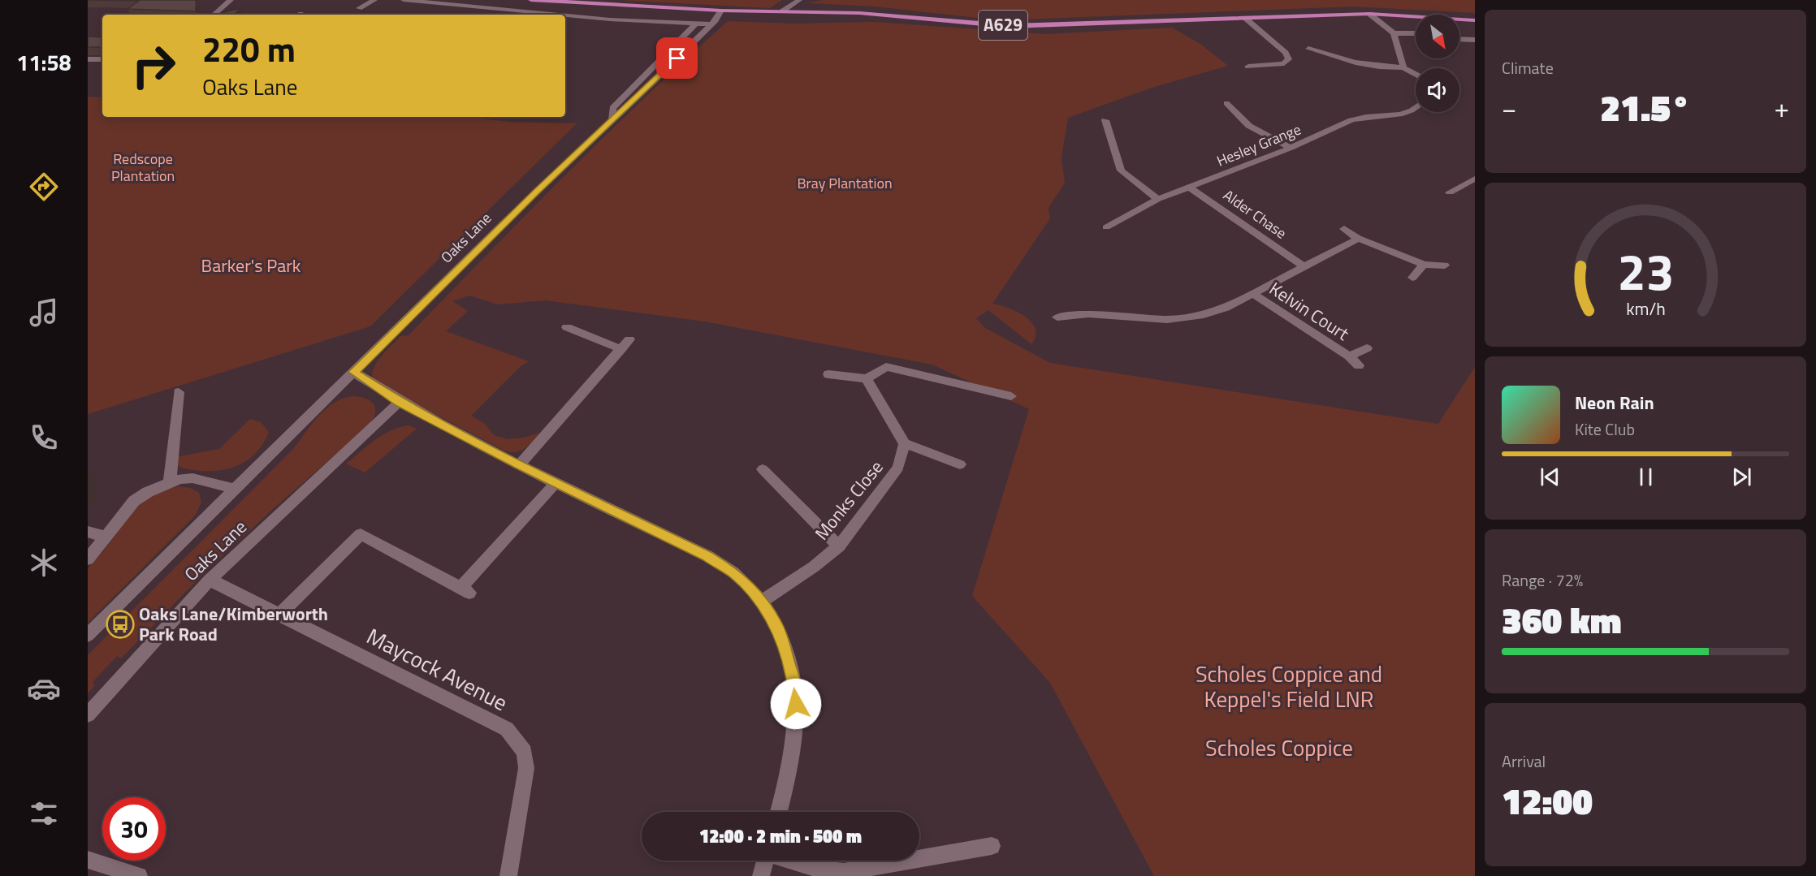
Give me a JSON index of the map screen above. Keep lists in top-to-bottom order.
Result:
{
  "streets": {
    "main road": ["A629"],
    "street": [
      "Hesley Grange",
      "Alder Chase",
      "Oaks Lane",
      "Kelvin Court",
      "Monks Close",
      "Maycock Avenue"
    ]
  },
  "crossings": [
    ["A629", "Oaks Lane"],
    ["Hesley Grange", "Alder Chase"],
    ["Oaks Lane", "Maycock Avenue"]
  ],
  "parks": [
    "Redscope Plantation",
    "Bray Plantation",
    "Barker's Park",
    "Scholes Coppice and Keppel's Field LNR",
    "Scholes Coppice"
  ],
  "places": {
    "bus stop": ["Oaks Lane/Kimberworth Park Road"]
  },
  "north": "bottom right",
  "page": {
    "tabs": "11:58",
    "tile": [
      "Climate",
      ["Range · 72%", "360 km"],
      ["Arrival", "12:00"]
    ],
    "turn": ["220 m", "Oaks Lane"],
    "heat": ["−", "21.5°", "+"],
    "song": ["Neon Rain", "Kite Club"],
    "limit": "30",
    "trip": "12:00 · 2 min · 500 m",
    "gauge": ["23", "km/h"]
  }
}
